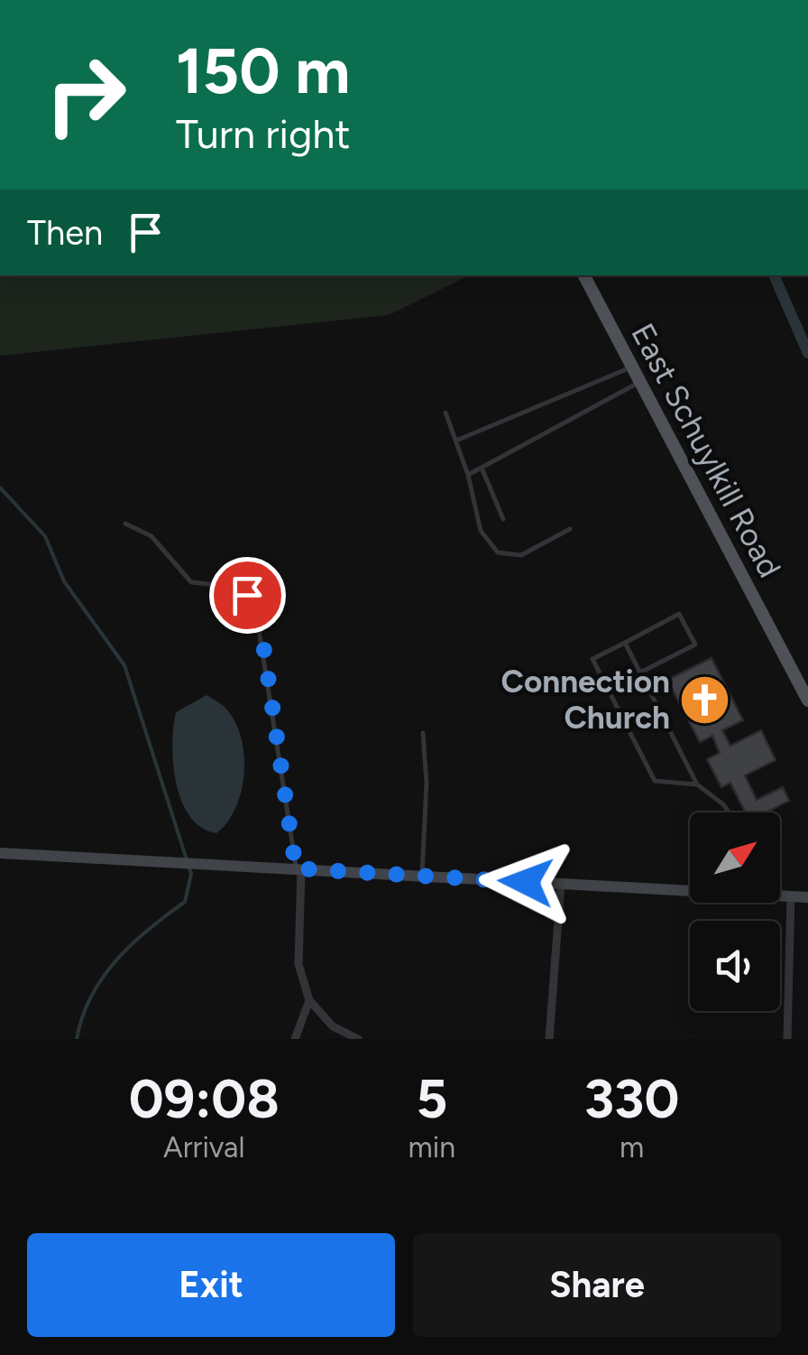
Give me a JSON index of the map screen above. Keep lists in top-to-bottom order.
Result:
{
  "streets": {
    "main road": ["East Schuylkill Road"]
  },
  "places": {
    "church": ["Connection Church"]
  },
  "north": "top right",
  "page": {
    "turn": ["150 m", "Turn right"],
    "then": "Then",
    "eta": [
      "09:08",
      "Arrival",
      "5",
      "min",
      "330",
      "m"
    ],
    "buttons": ["Exit", "Share"]
  }
}
